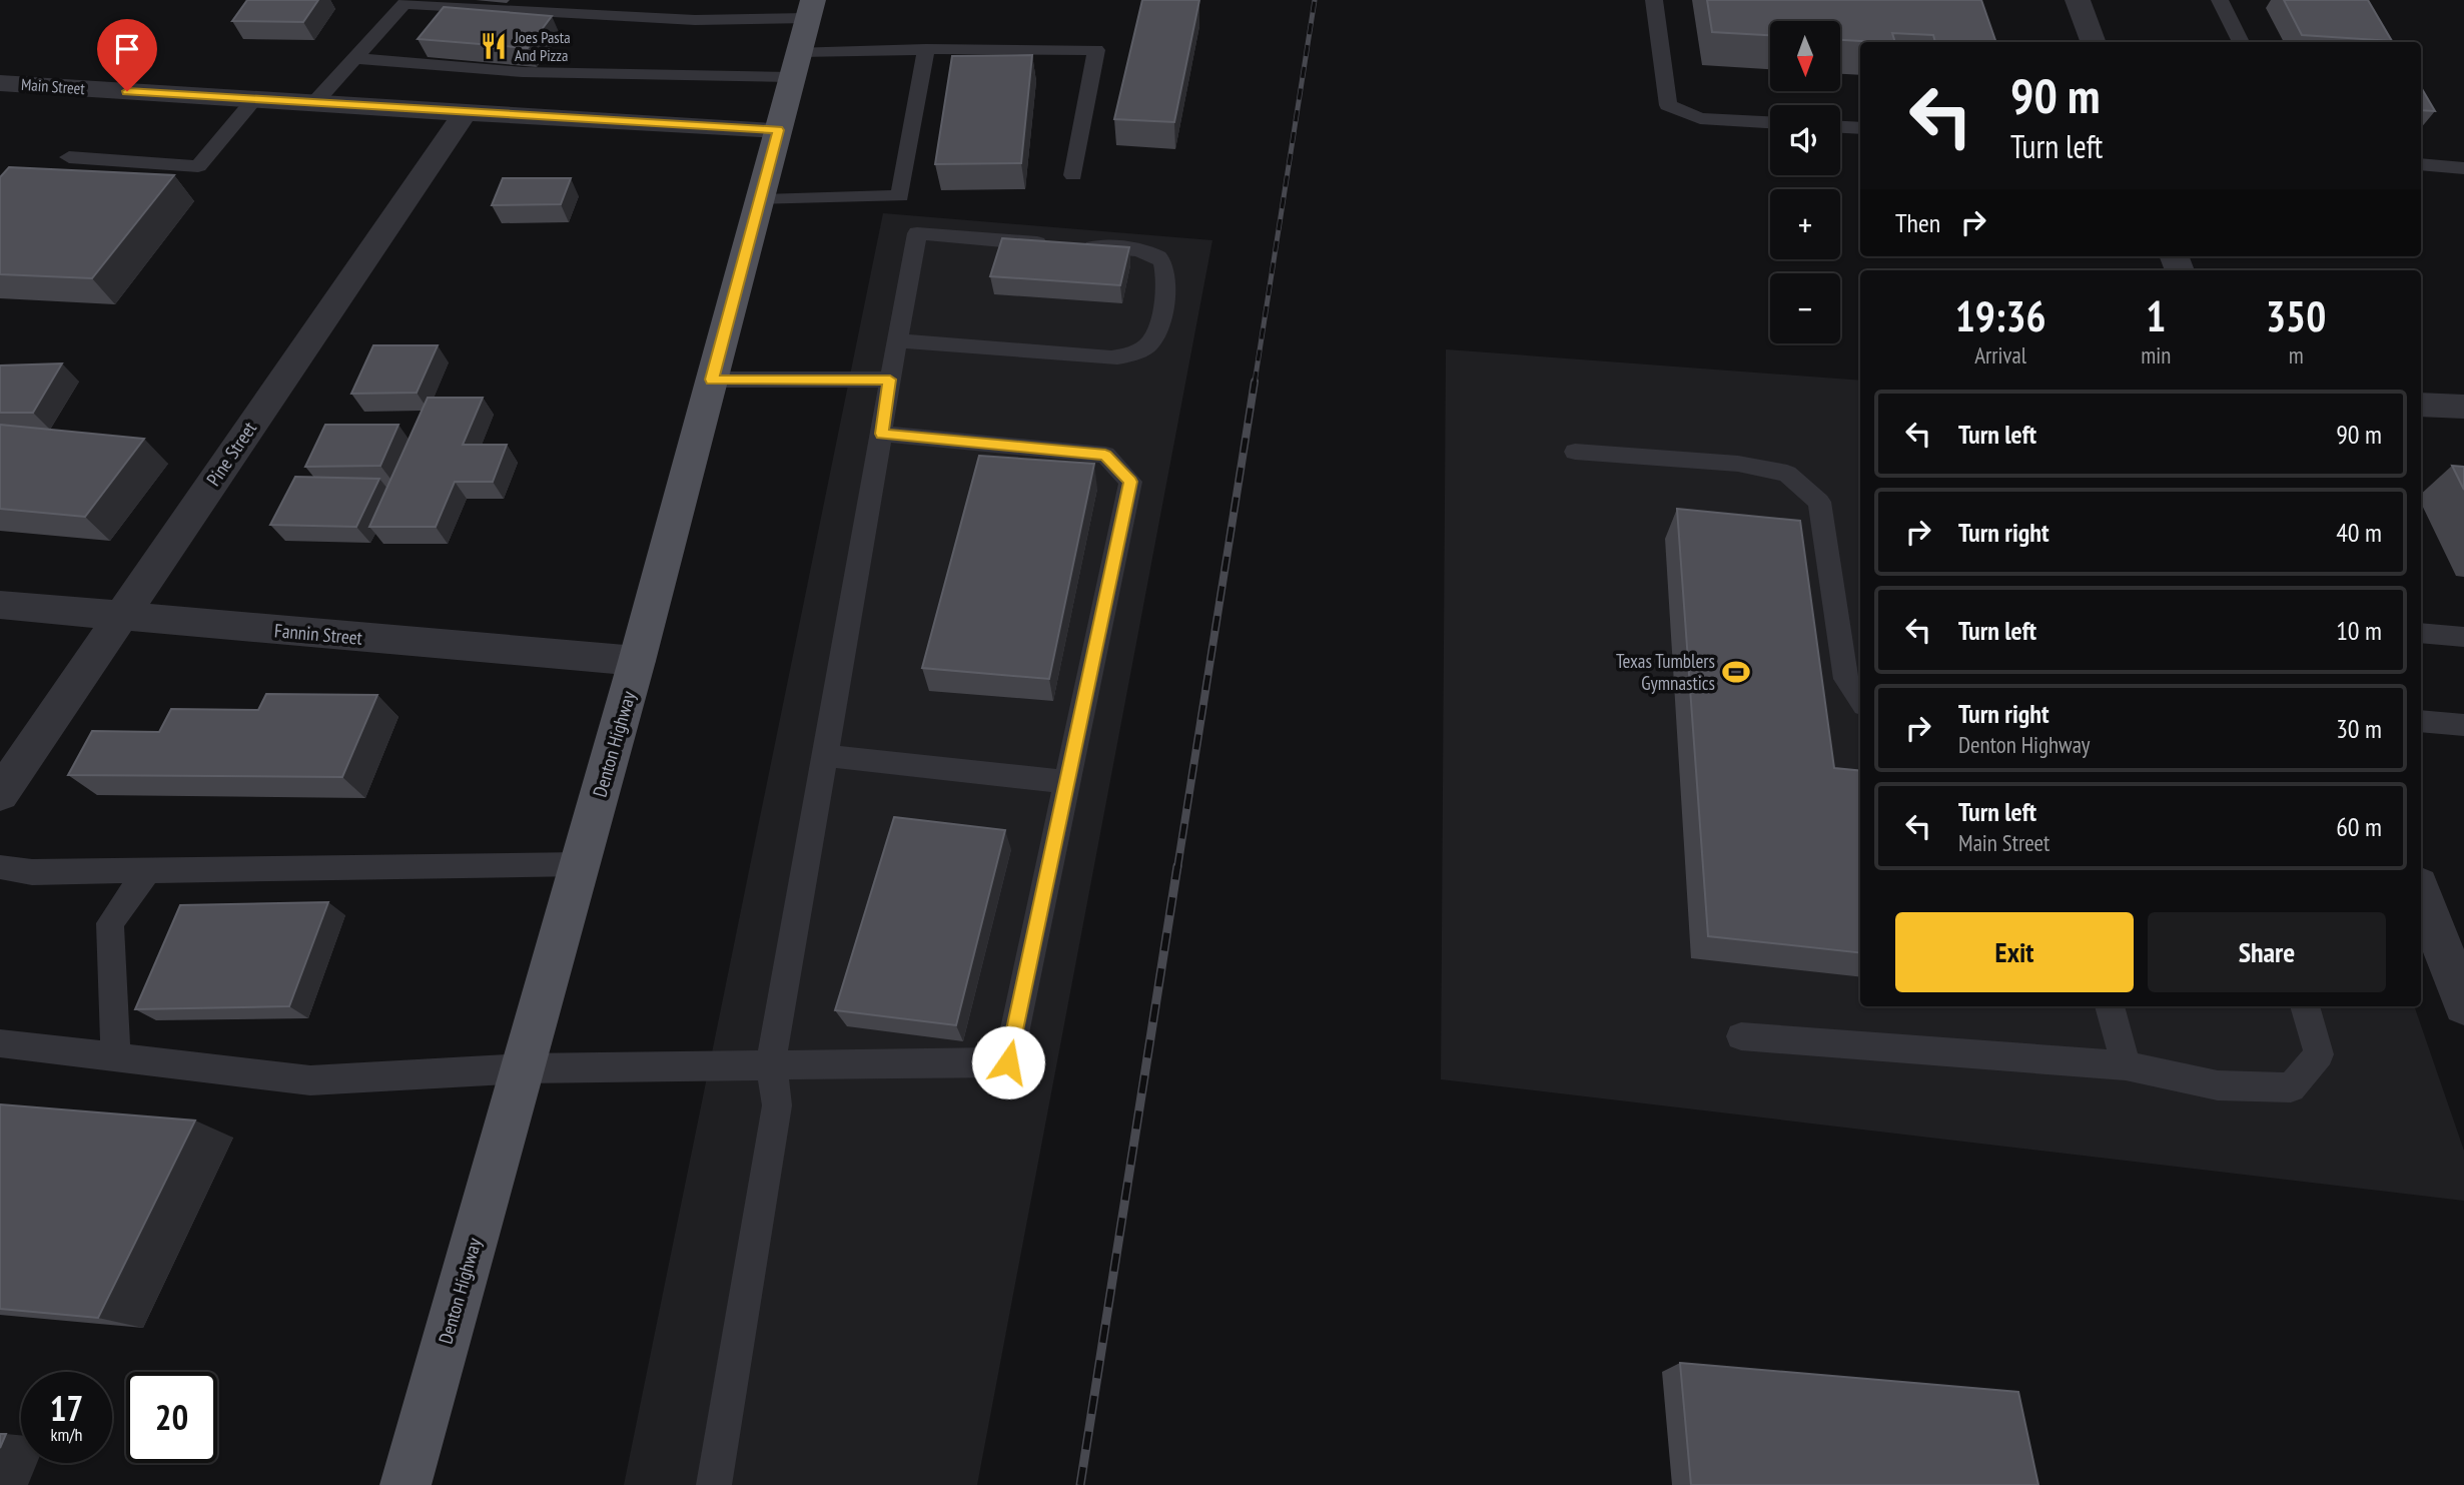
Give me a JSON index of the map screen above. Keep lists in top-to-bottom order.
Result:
{
  "streets": {
    "main road": ["Denton Highway"],
    "street": ["Main Street", "Pine Street", "Fannin Street"]
  },
  "crossings": [
    ["Main Street", "Pine Street"],
    ["Main Street", "Denton Highway"],
    ["Pine Street", "Fannin Street"],
    ["Fannin Street", "Denton Highway"]
  ],
  "places": {
    "restaurant": ["Joes Pasta And Pizza"],
    "sports": ["Texas Tumblers Gymnastics"]
  },
  "north": "bottom",
  "page": {
    "map_buttons": ["+", "−"],
    "turn": ["90 m", "Turn left"],
    "then": "Then",
    "eta": [
      "19:36",
      "Arrival",
      "1",
      "min",
      "350",
      "m"
    ],
    "list": [
      {
        "name": "Turn left",
        "value": "90 m"
      },
      {
        "name": "Turn right",
        "value": "40 m"
      },
      {
        "name": "Turn left",
        "value": "10 m"
      },
      {
        "name": "Turn right",
        "note": "Denton Highway",
        "value": "30 m"
      },
      {
        "name": "Turn left",
        "note": "Main Street",
        "value": "60 m"
      }
    ],
    "buttons": ["Exit", "Share"],
    "speed": "17 km/h",
    "limit": "20"
  }
}
